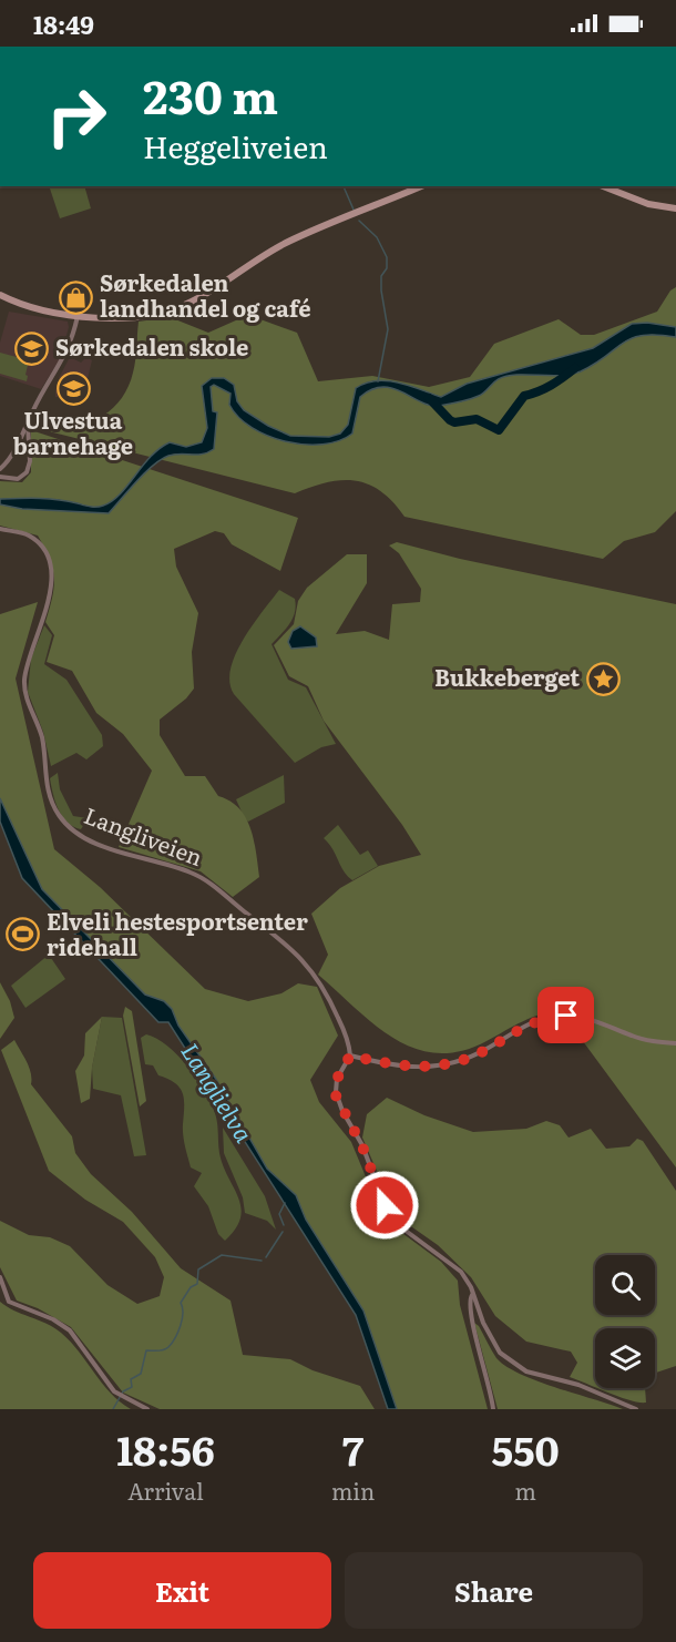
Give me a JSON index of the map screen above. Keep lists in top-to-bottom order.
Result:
{
  "streets": {
    "street": ["Langliveien"]
  },
  "water": ["Langlielva"],
  "places": {
    "shop": ["Sørkedalen landhandel og café"],
    "school or university": ["Sørkedalen skole", "Ulvestua barnehage"],
    "place": ["Bukkeberget"],
    "sports": ["Elveli hestesportsenter ridehall"]
  },
  "page": {
    "status": "18:49",
    "turn": ["230 m", "Heggeliveien"],
    "eta": [
      "18:56",
      "Arrival",
      "7",
      "min",
      "550",
      "m"
    ],
    "buttons": ["Exit", "Share"]
  }
}
